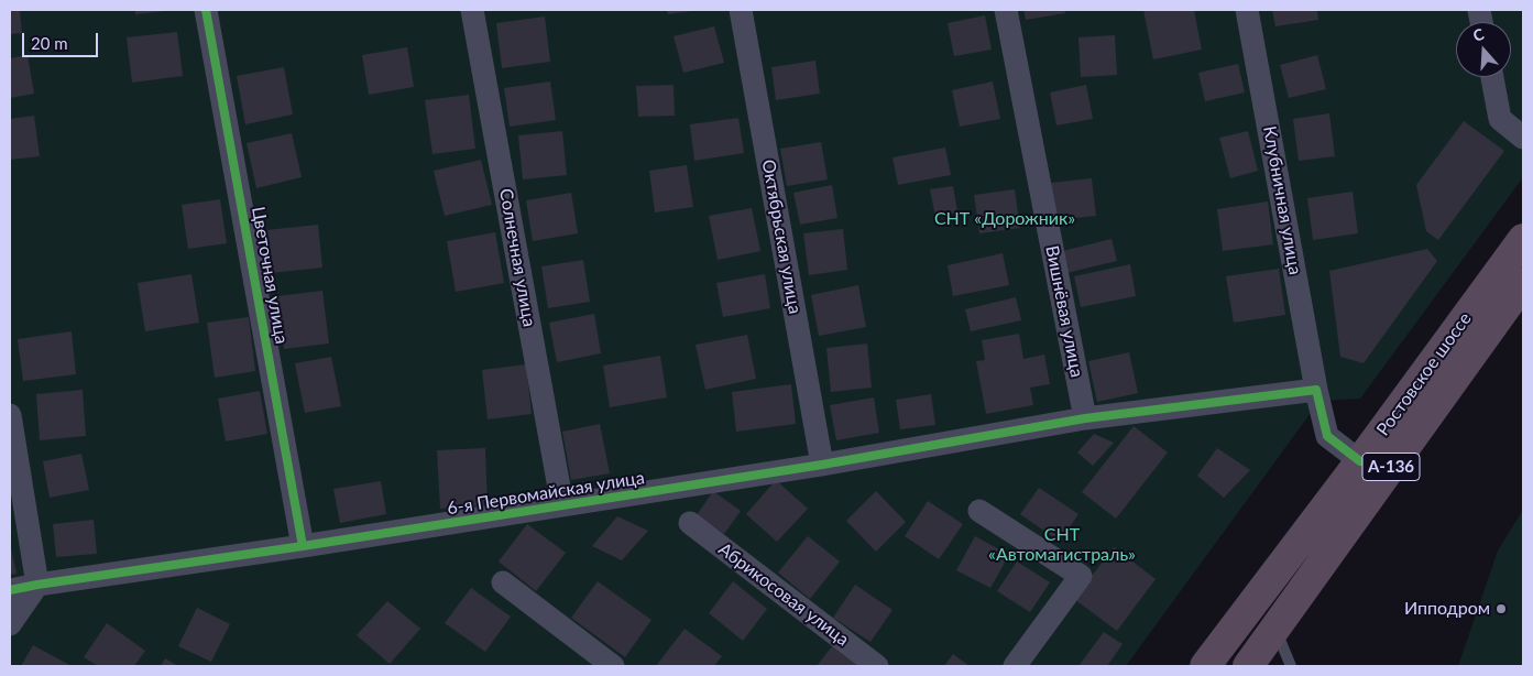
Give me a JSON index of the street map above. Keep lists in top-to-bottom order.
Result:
{
  "streets": {
    "highway": ["Ростовское шоссе", "А-136"],
    "street": [
      "Клубничная улица",
      "Октябрьская улица",
      "Солнечная улица",
      "Цветочная улица",
      "Вишнёвая улица",
      "6-я Первомайская улица",
      "Абрикосовая улица"
    ]
  },
  "crossings": [
    ["Клубничная улица", "Ростовское шоссе"],
    ["Клубничная улица", "6-я Первомайская улица"],
    ["Октябрьская улица", "6-я Первомайская улица"],
    ["Солнечная улица", "6-я Первомайская улица"],
    ["Цветочная улица", "6-я Первомайская улица"],
    ["Вишнёвая улица", "6-я Первомайская улица"]
  ],
  "parks": ["СНТ «Дорожник»", "СНТ «Автомагистраль»"],
  "places": ["Ипподром"],
  "scale_bar": "20 m",
  "north": "top"
}
